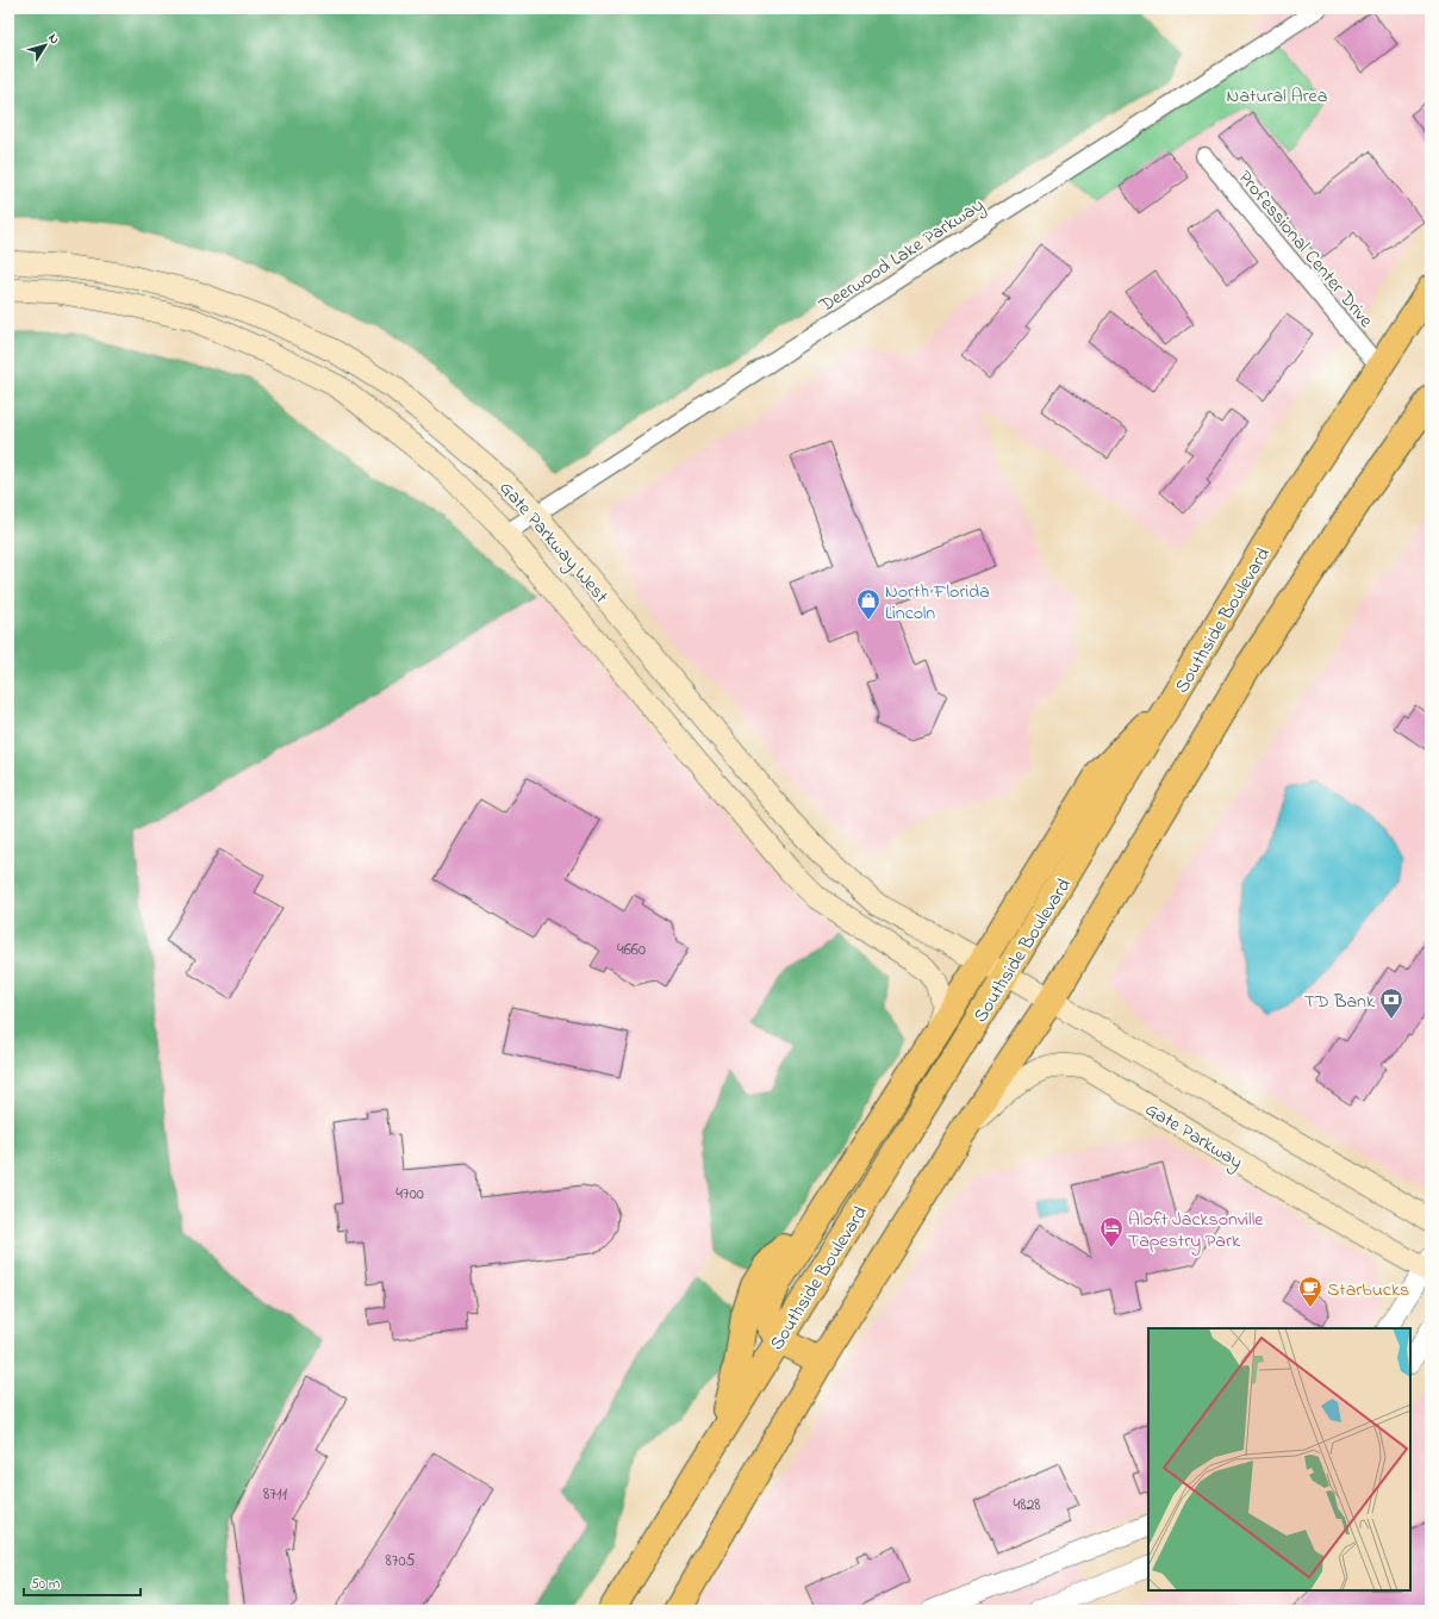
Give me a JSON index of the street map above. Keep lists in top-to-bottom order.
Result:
{
  "streets": {
    "highway": ["Southside Boulevard"],
    "main road": ["Gate Parkway West", "Gate Parkway"],
    "street": ["Professional Center Drive", "Deerwood Lake Parkway"]
  },
  "crossings": [
    ["Professional Center Drive", "Southside Boulevard"],
    ["Deerwood Lake Parkway", "Gate Parkway West"],
    ["Gate Parkway West", "Southside Boulevard"]
  ],
  "parks": ["Natural Area"],
  "places": {
    "shop": ["North Florida Lincoln"],
    "bank": ["TD Bank"],
    "hotel": ["Aloft Jacksonville Tapestry Park"],
    "cafe": ["Starbucks"]
  },
  "house_numbers": [
    "4660",
    "4700",
    "8711",
    "4828",
    "8705"
  ],
  "scale_bar": "50 m",
  "north": "top right"
}
